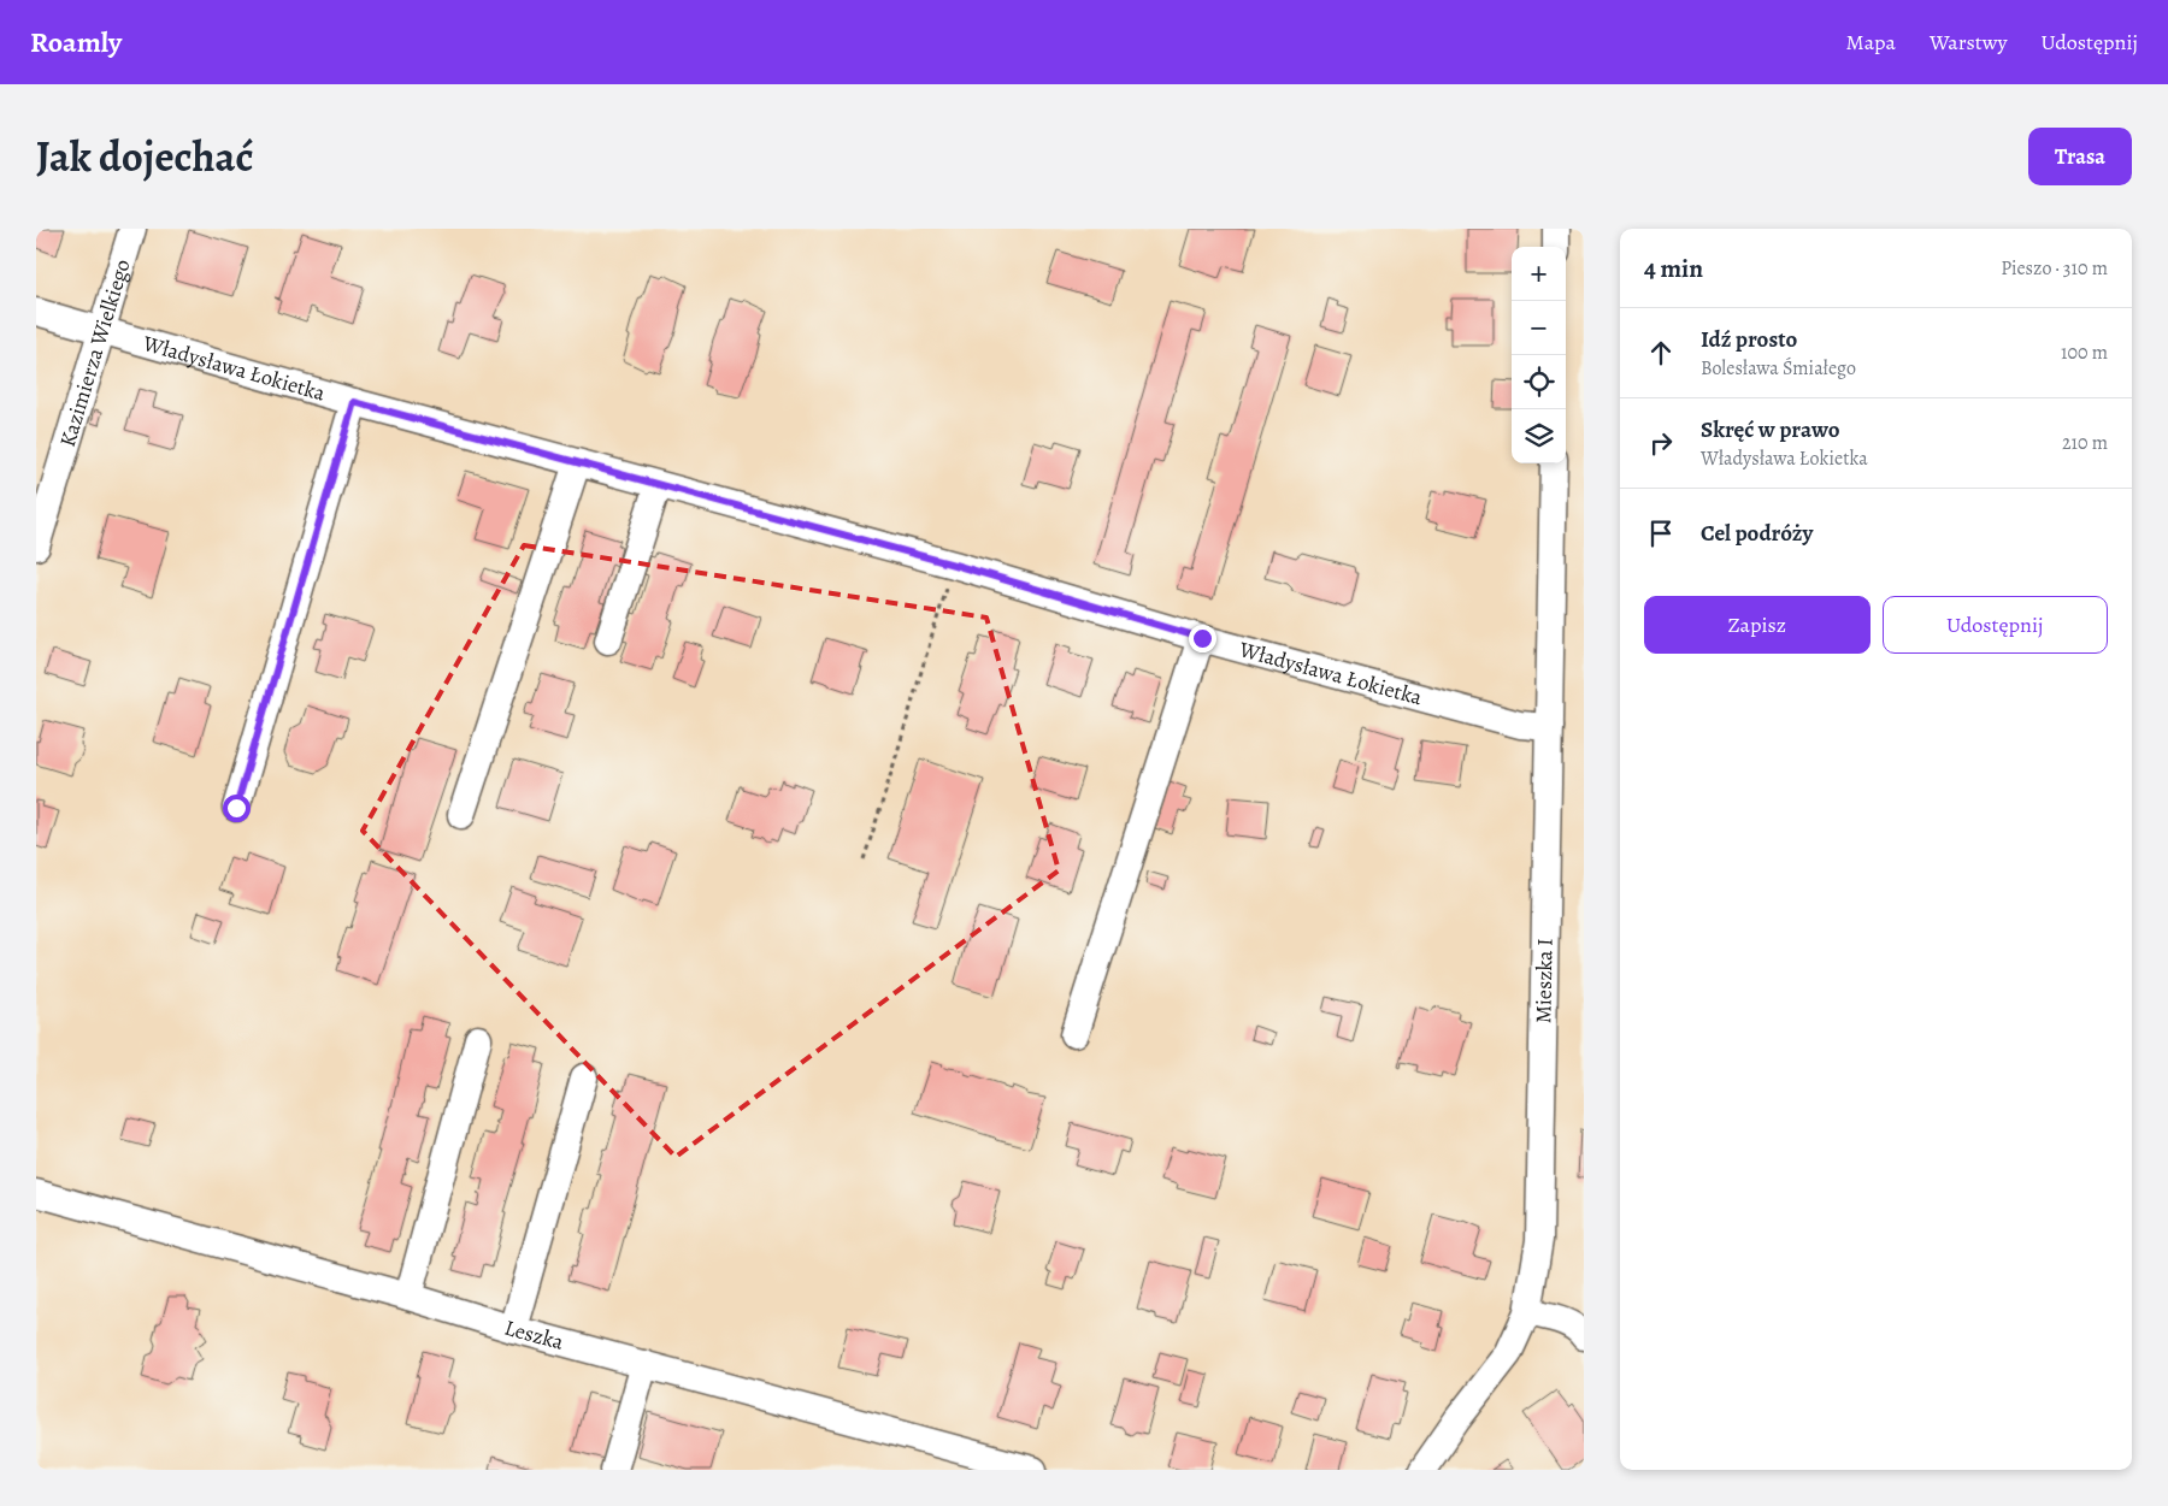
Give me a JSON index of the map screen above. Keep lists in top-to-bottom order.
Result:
{
  "streets": {
    "street": [
      "Kazimierza Wielkiego",
      "Władysława Łokietka",
      "Mieszka I",
      "Leszka"
    ]
  },
  "crossings": [
    ["Kazimierza Wielkiego", "Władysława Łokietka"],
    ["Władysława Łokietka", "Mieszka I"]
  ],
  "page": {
    "header": "Roamly",
    "nav": ["Mapa", "Warstwy", "Udostępnij"],
    "title": "Jak dojechać",
    "buttons": [
      "Trasa",
      ["Zapisz", "Udostępnij"]
    ],
    "heading": ["4 min", "Pieszo · 310 m"],
    "map_buttons": ["+", "−"],
    "list": [
      ["Idź prosto", "Bolesława Śmiałego", "100 m"],
      ["Skręć w prawo", "Władysława Łokietka", "210 m"],
      "Cel podróży"
    ]
  }
}
